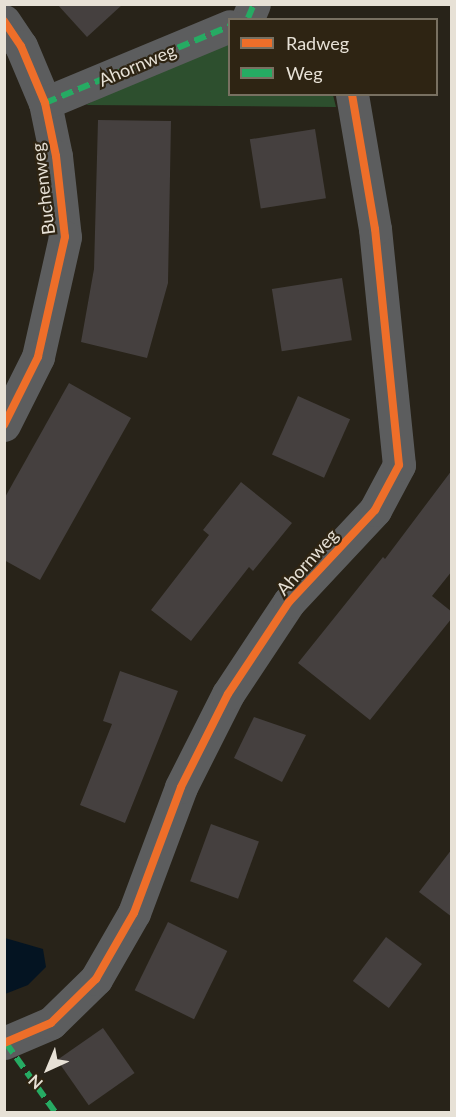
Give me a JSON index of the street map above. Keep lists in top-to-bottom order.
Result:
{
  "streets": {
    "street": ["Ahornweg", "Buchenweg"]
  },
  "crossings": [
    ["Ahornweg", "Buchenweg"]
  ],
  "legend": ["Radweg", "Weg"],
  "north": "bottom left"
}
